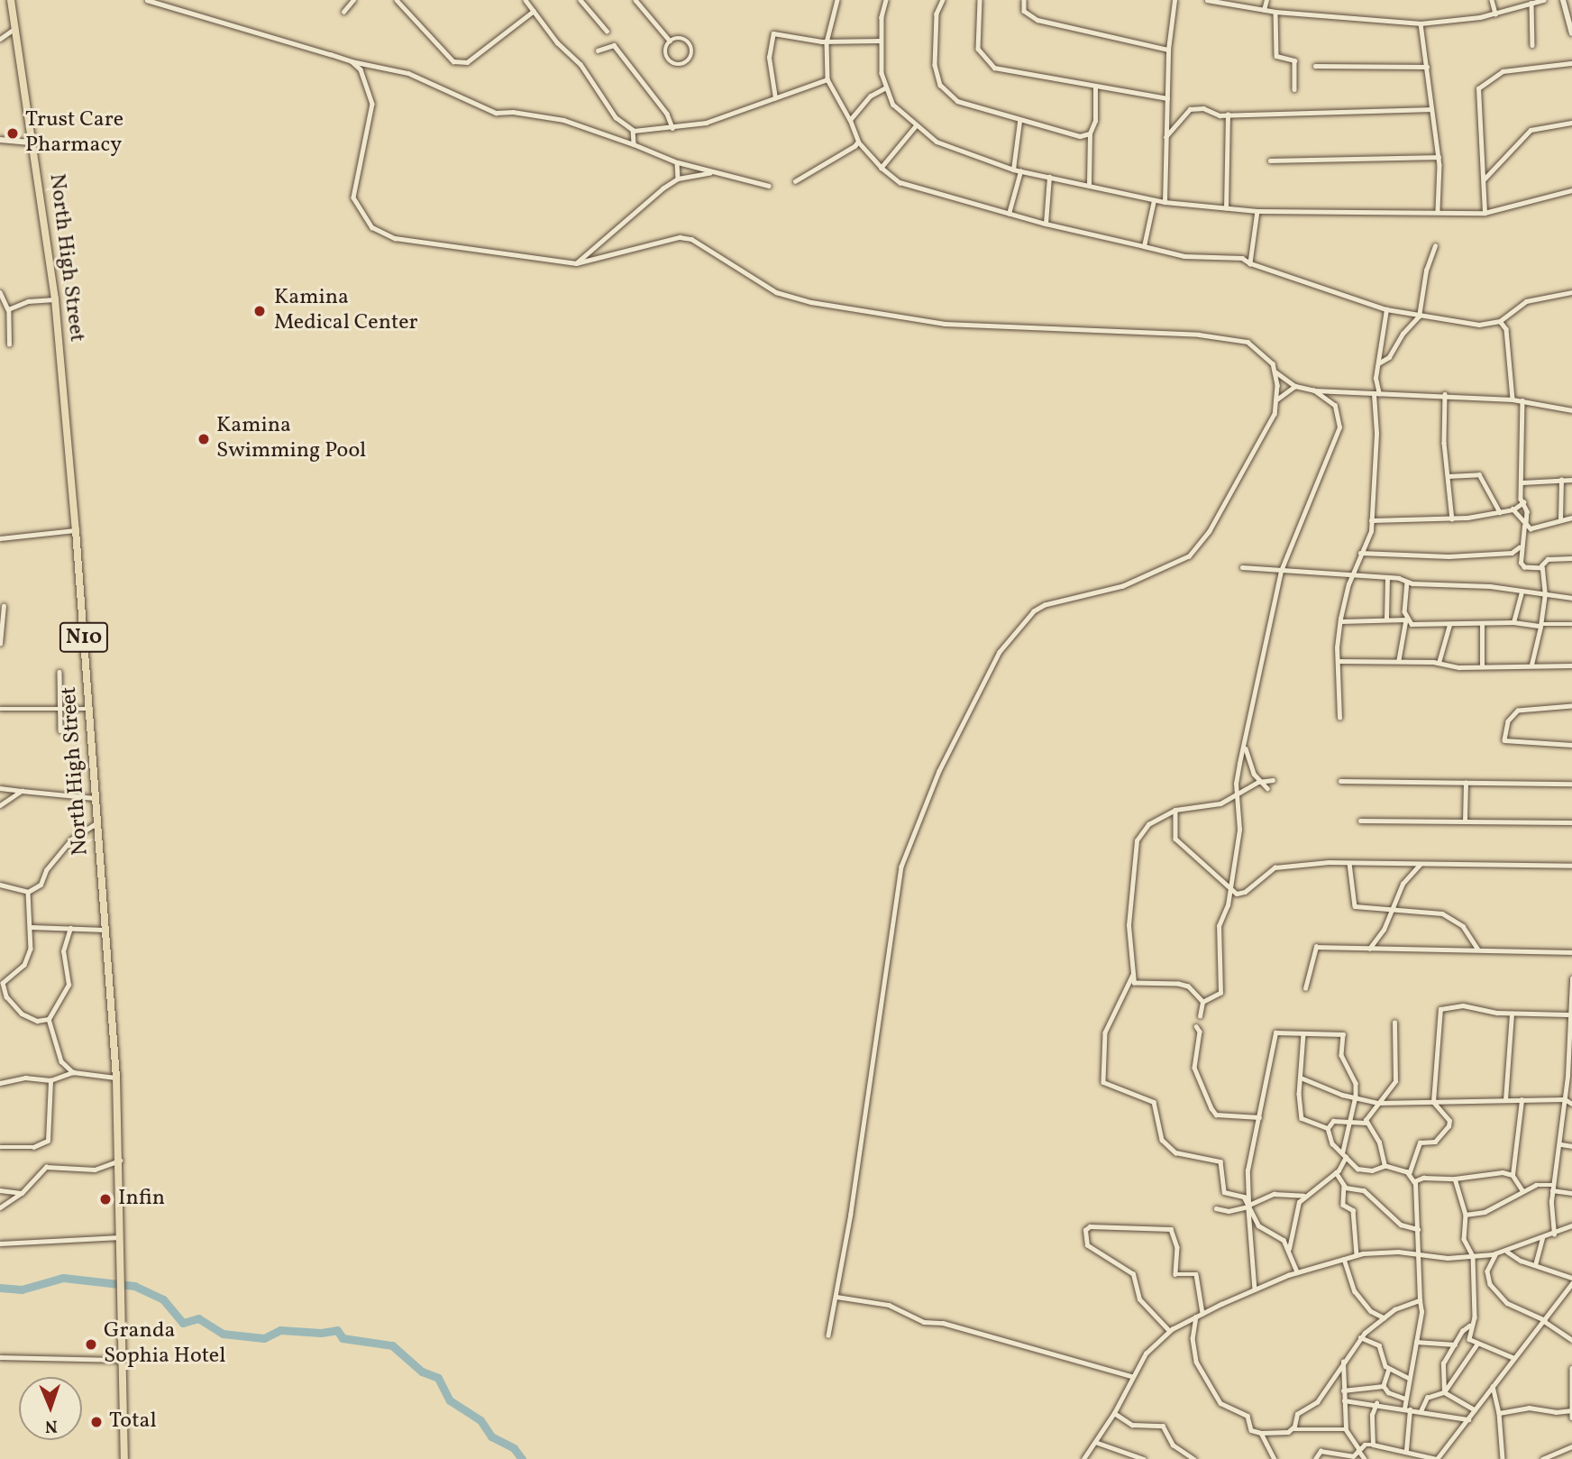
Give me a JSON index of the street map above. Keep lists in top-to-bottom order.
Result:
{
  "streets": {
    "highway": ["North High Street", "N10"]
  },
  "crossings": [
    ["North High Street", "N10"]
  ],
  "places": [
    "Trust Care Pharmacy",
    "Kamina Medical Center",
    "Kamina Swimming Pool",
    "Infin",
    "Granda Sophia Hotel",
    "Total"
  ],
  "north": "bottom"
}
